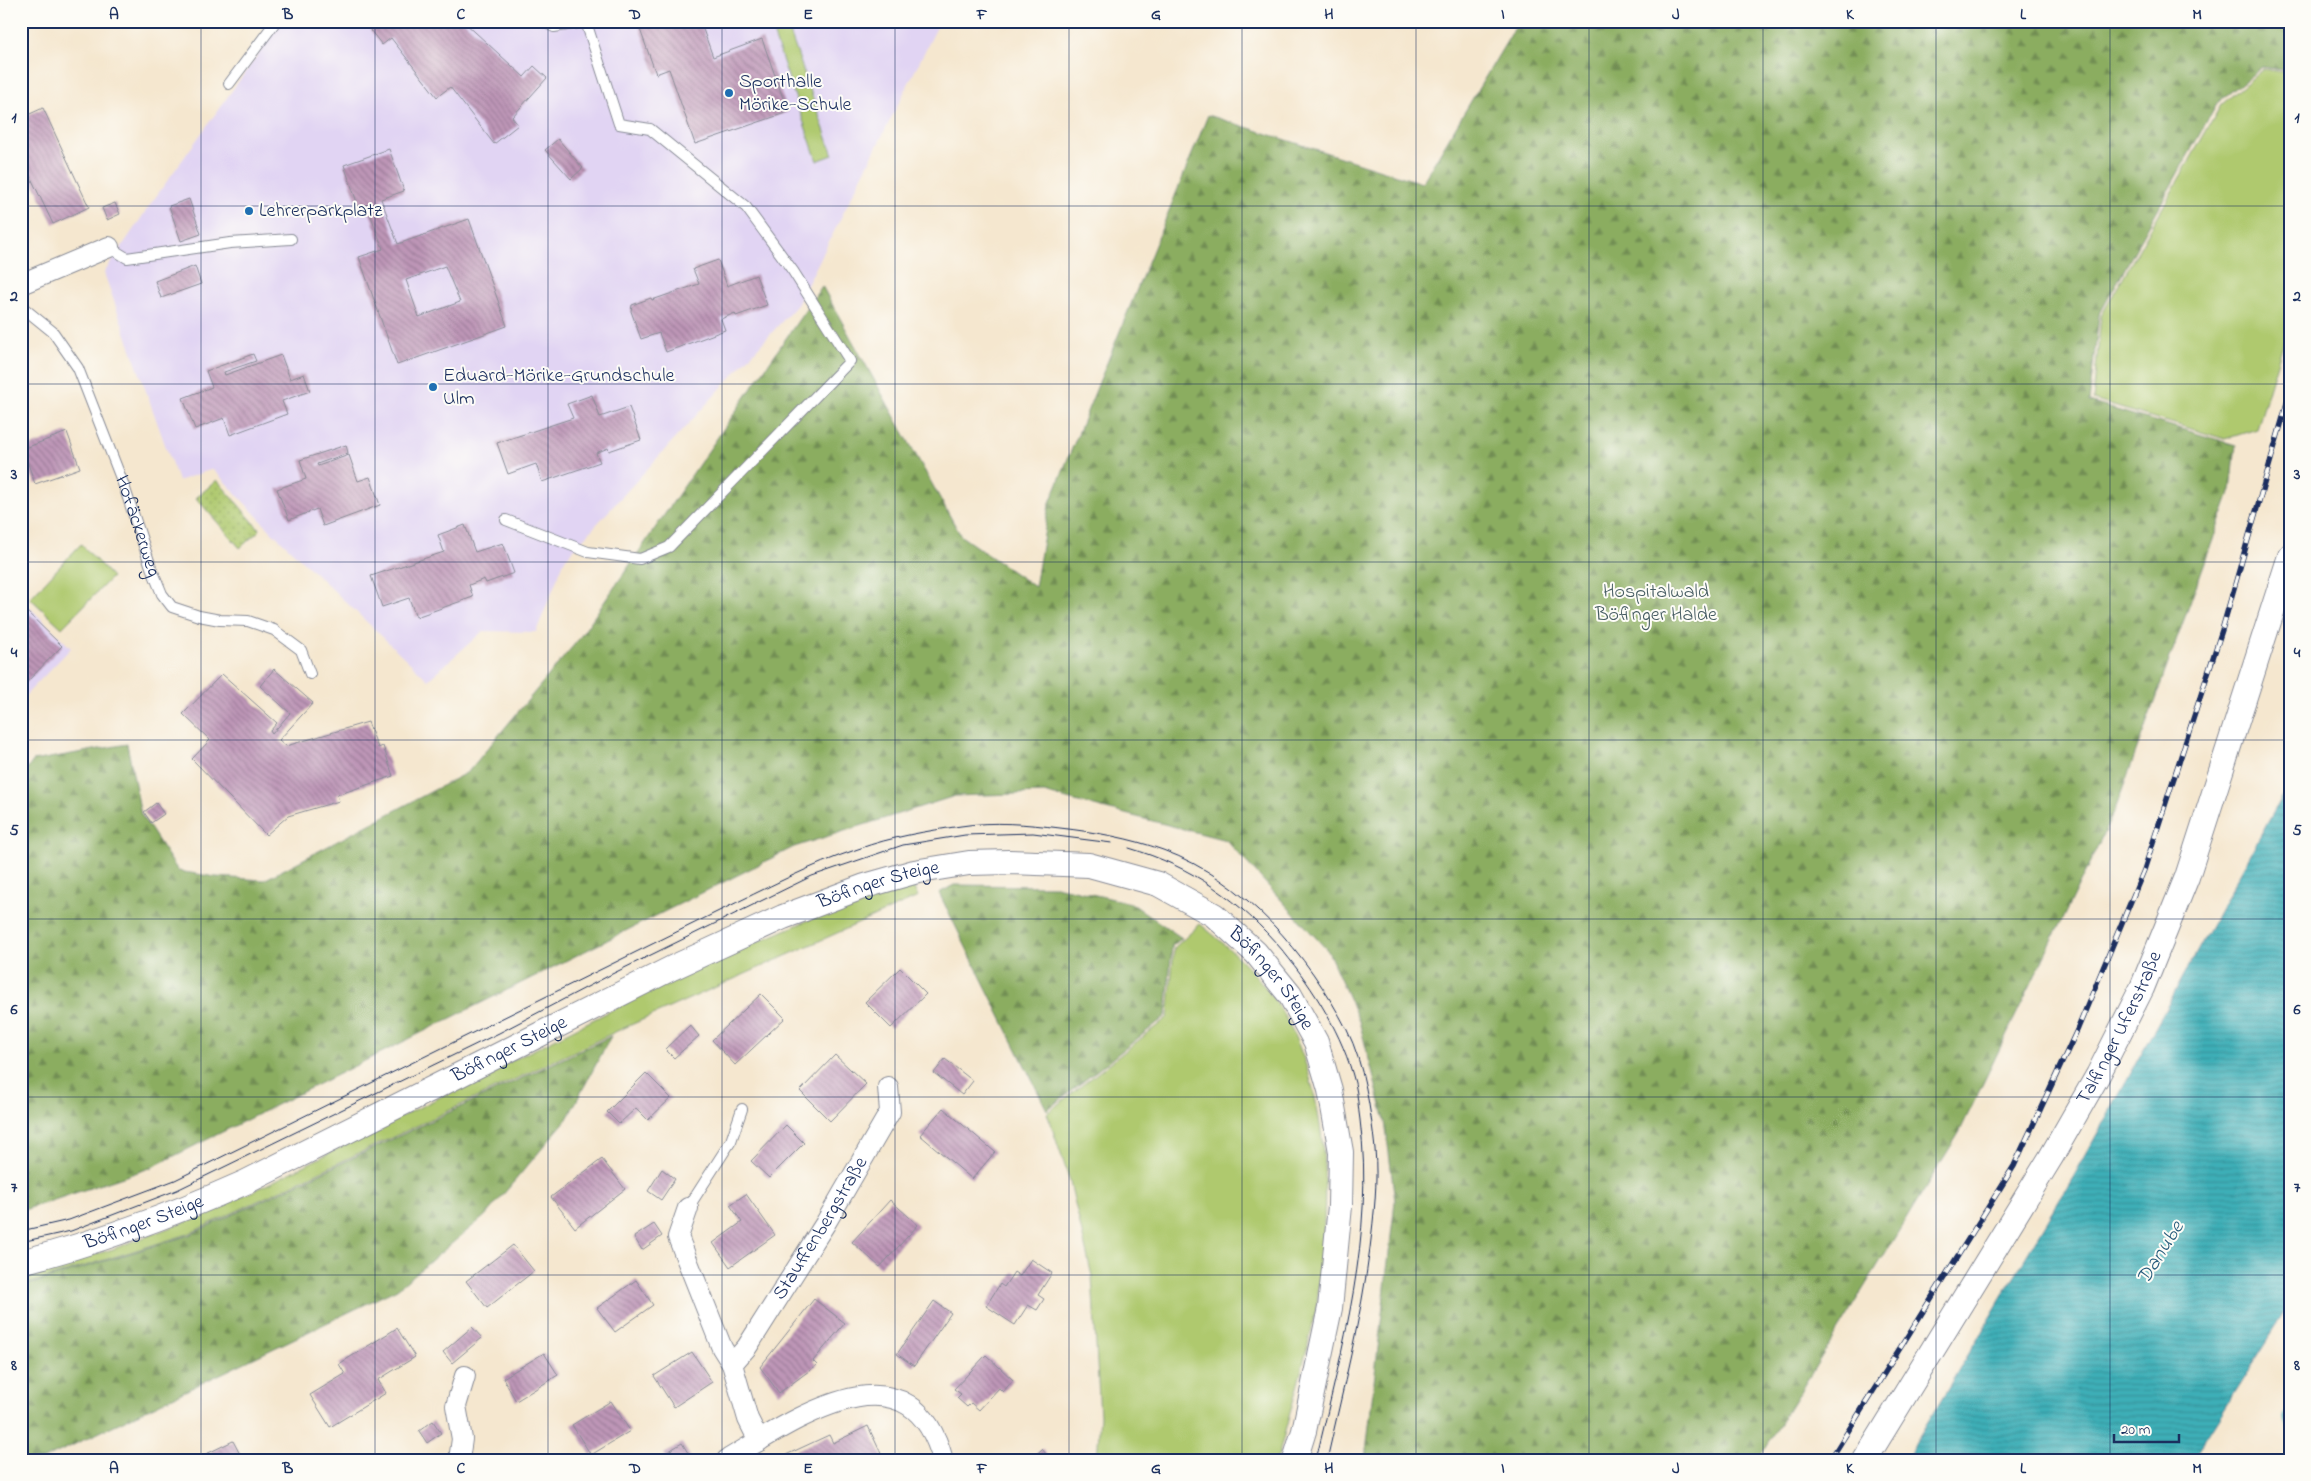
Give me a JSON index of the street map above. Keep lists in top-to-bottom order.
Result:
{
  "streets": {
    "street": ["Böfinger Steige", "Talfinger Uferstraße", "Stauffenbergstraße"],
    "lane": ["Hofäckerweg"]
  },
  "water": ["Danube"],
  "parks": ["Hospitalwald Böfinger Halde"],
  "places": ["Sporthalle Mörike-Schule", "Lehrerparkplatz", "Eduard-Mörike-Grundschule Ulm"],
  "scale_bar": "20 m",
  "grid": {
    "columns": [
      "A",
      "B",
      "C",
      "D",
      "E",
      "F",
      "G",
      "H",
      "I",
      "J",
      "K",
      "L",
      "M"
    ],
    "rows": [
      "1",
      "2",
      "3",
      "4",
      "5",
      "6",
      "7",
      "8"
    ]
  }
}
